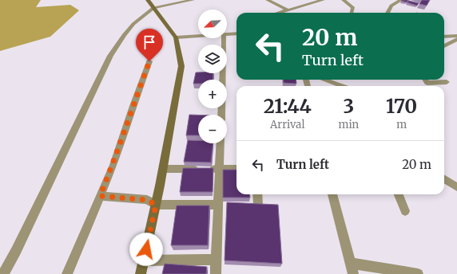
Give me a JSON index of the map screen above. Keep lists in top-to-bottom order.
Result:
{
  "north": "bottom left",
  "page": {
    "map_buttons": ["+", "−"],
    "turn": ["20 m", "Turn left"],
    "eta": [
      "21:44",
      "Arrival",
      "3",
      "min",
      "170",
      "m"
    ],
    "list": [
      {
        "name": "Turn left",
        "value": "20 m"
      }
    ]
  }
}
